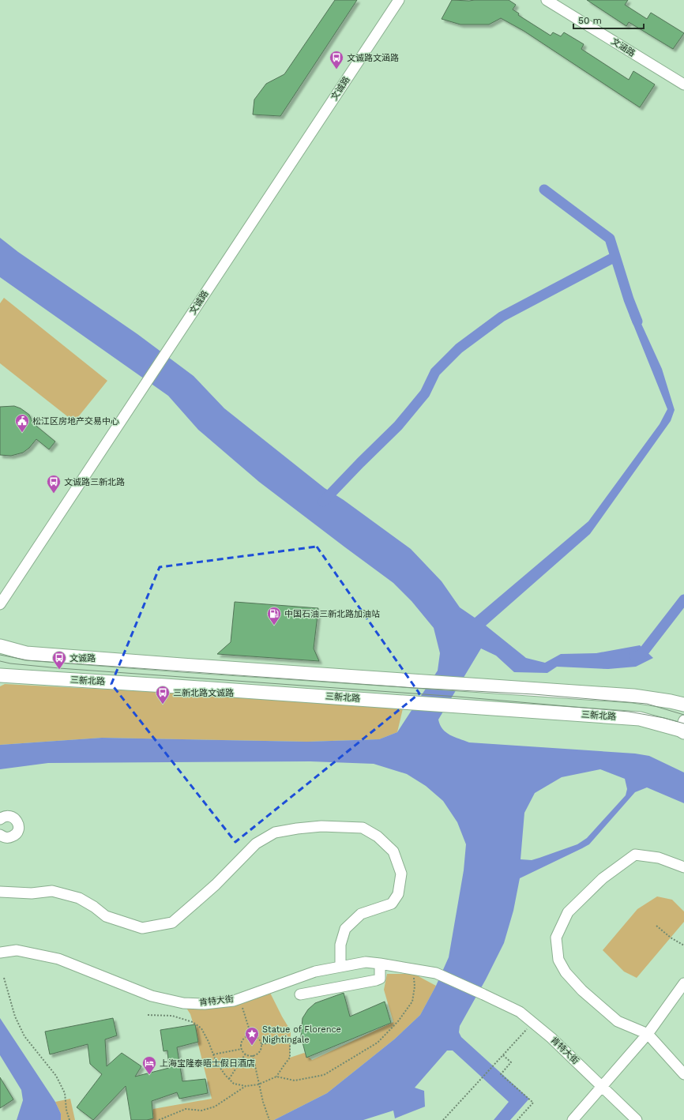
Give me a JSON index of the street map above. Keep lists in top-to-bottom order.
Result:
{
  "streets": {
    "main road": ["三新北路"],
    "street": ["文涵路", "文诚路", "肯特大街"]
  },
  "places": {
    "bus stop": [
      "文诚路文涵路",
      "文诚路三新北路",
      "文诚路",
      "三新北路文诚路"
    ],
    "public building": ["松江区房地产交易中心"],
    "fuel station": ["中国石油三新北路加油站"],
    "place": ["Statue of Florence Nightingale"],
    "hotel": ["上海宝隆泰晤士假日酒店"]
  },
  "scale_bar": "50 m"
}
